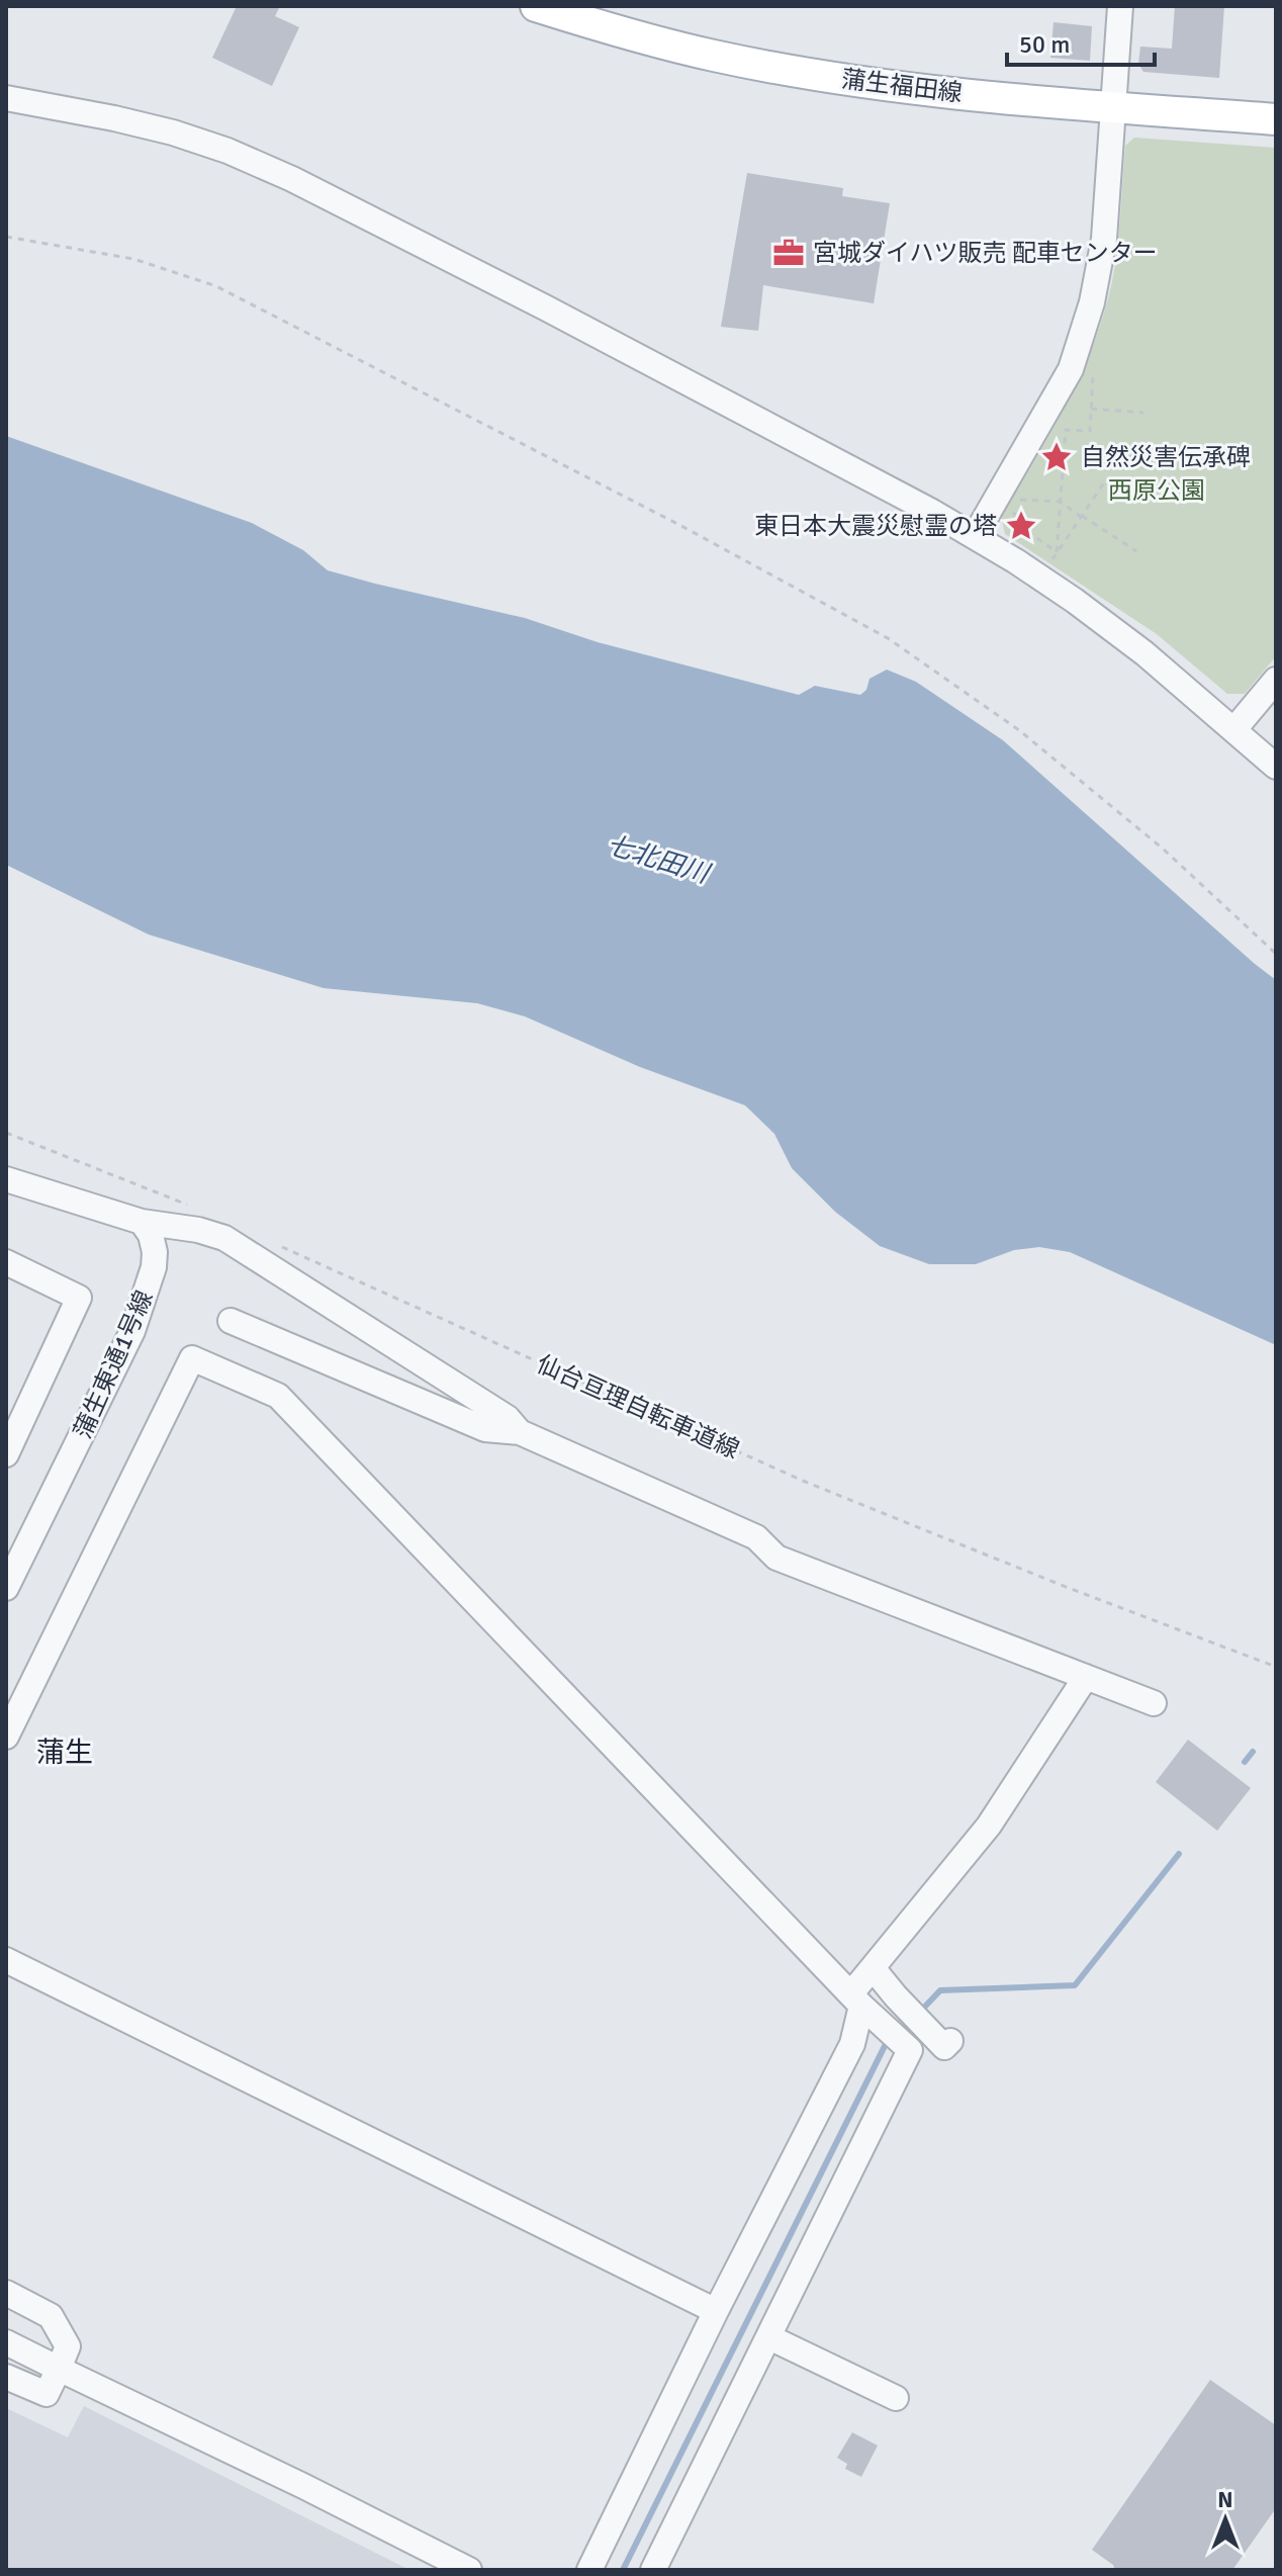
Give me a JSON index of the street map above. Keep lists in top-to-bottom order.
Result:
{
  "streets": {
    "main road": ["蒲生福田線"],
    "street": ["蒲生東通1号線"],
    "path": ["仙台亘理自転車道線"]
  },
  "districts": ["蒲生"],
  "water": ["七北田川"],
  "parks": ["西原公園"],
  "places": {
    "office": ["宮城ダイハツ販売 配車センター"],
    "place": ["自然災害伝承碑", "東日本大震災慰霊の塔"]
  },
  "scale_bar": "50 m",
  "north": "top"
}
